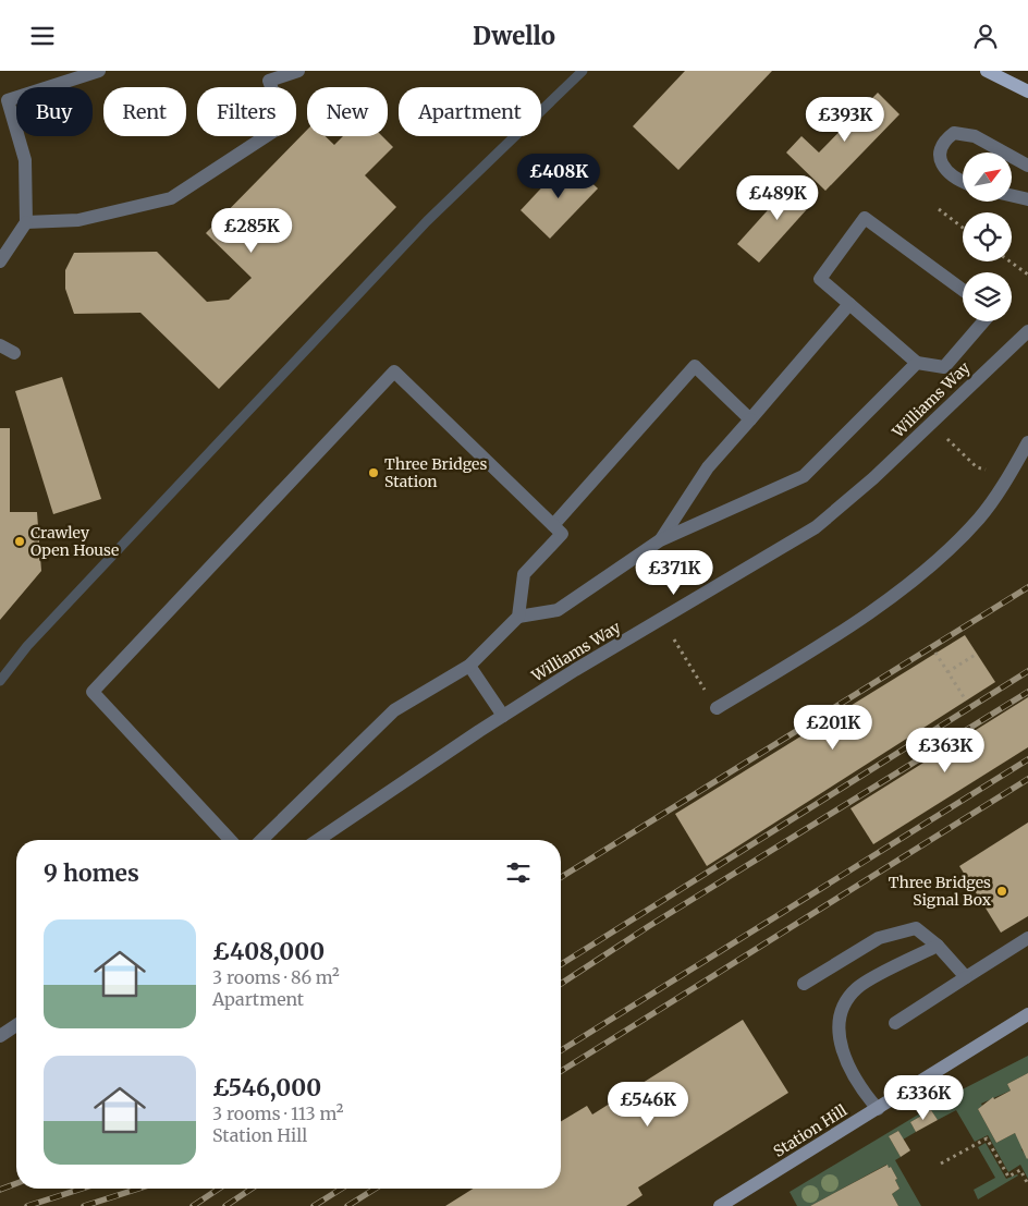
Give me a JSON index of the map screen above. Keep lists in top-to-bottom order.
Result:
{
  "streets": {
    "street": ["Williams Way", "Station Hill"]
  },
  "places": ["Three Bridges Station", "Crawley Open House", "Three Bridges Signal Box"],
  "north": "top right",
  "page": {
    "header": "Dwello",
    "chip": [
      "Buy",
      "Rent",
      "Filters",
      "New",
      "Apartment"
    ],
    "price": [
      "£393K",
      "£408K",
      "£489K",
      "£285K",
      "£371K",
      "£201K",
      "£363K",
      "£336K",
      "£546K"
    ],
    "heading": "9 homes",
    "list": [
      {
        "name": "£408,000",
        "note": "3 rooms · 86 m² · Apartment"
      },
      {
        "name": "£546,000",
        "note": "3 rooms · 113 m² · Station Hill"
      }
    ]
  }
}
